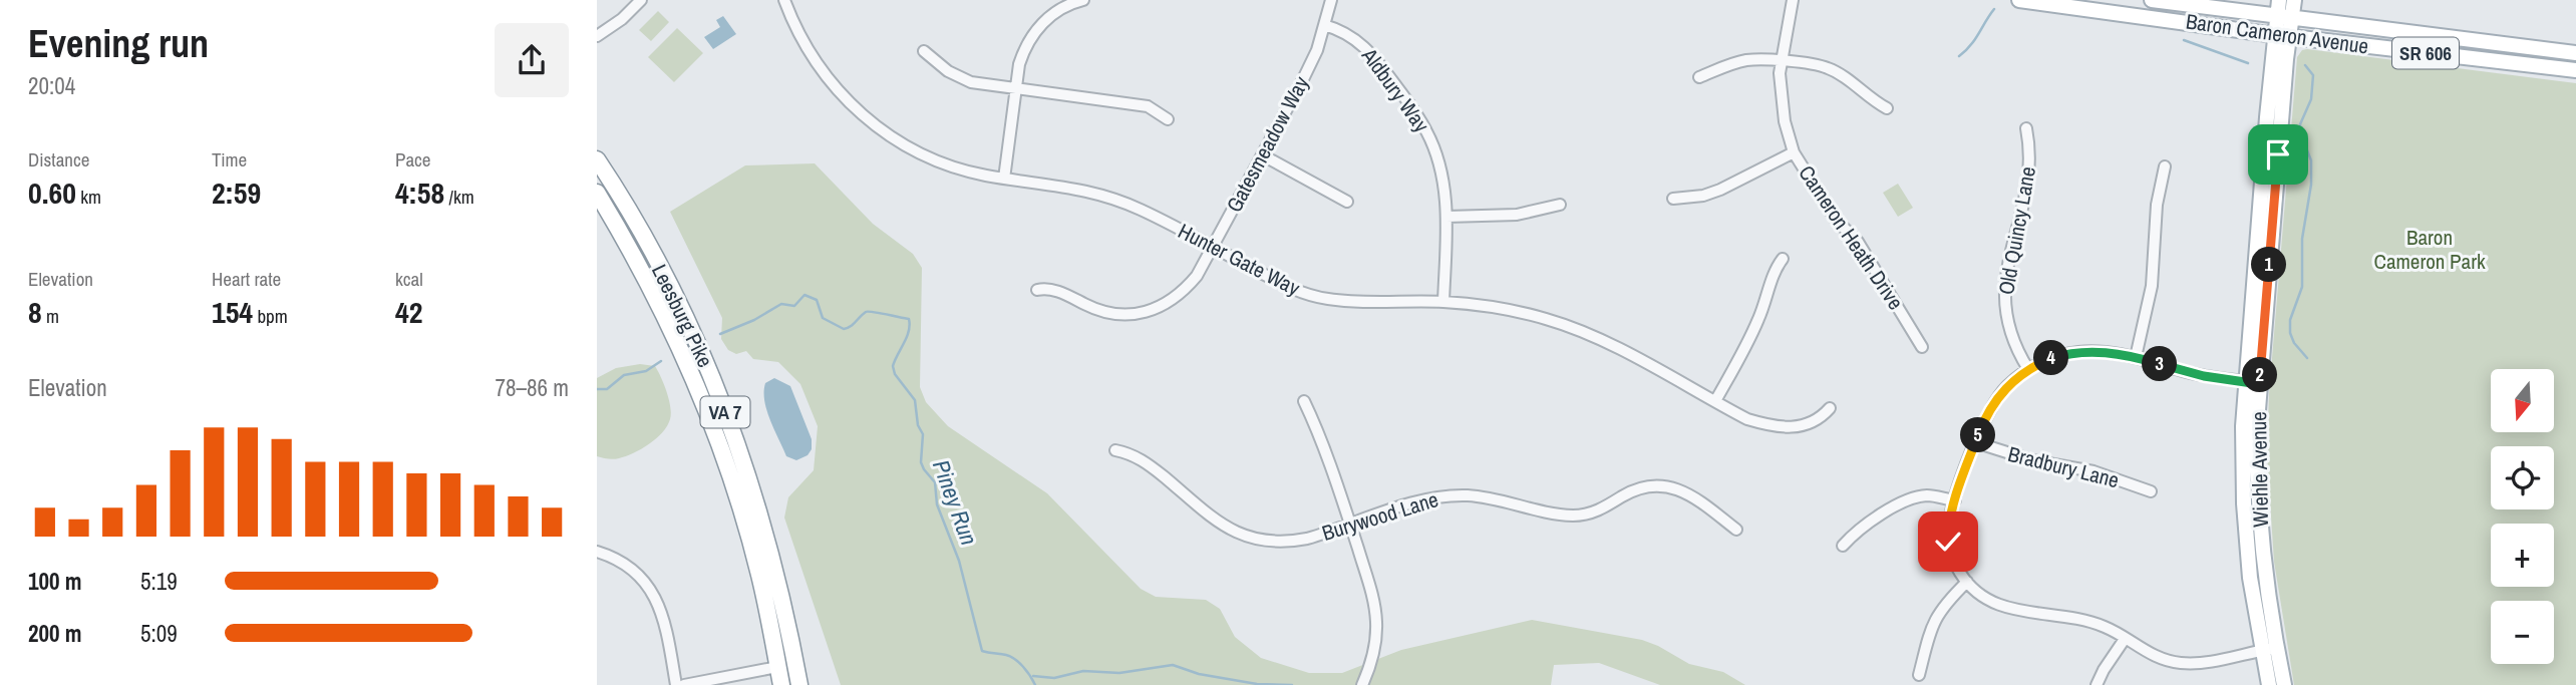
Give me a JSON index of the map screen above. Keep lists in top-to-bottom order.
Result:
{
  "streets": {
    "highway": ["Leesburg Pike", "VA 7"],
    "main road": ["Baron Cameron Avenue", "SR 606", "Wiehle Avenue"],
    "street": [
      "Aldbury Way",
      "Gatesmeadow Way",
      "Old Quincy Lane",
      "Cameron Heath Drive",
      "Hunter Gate Way",
      "Bradbury Lane",
      "Burywood Lane"
    ]
  },
  "crossings": [
    ["Baron Cameron Avenue", "Wiehle Avenue"],
    ["Aldbury Way", "Gatesmeadow Way"],
    ["Aldbury Way", "Hunter Gate Way"],
    ["Gatesmeadow Way", "Hunter Gate Way"]
  ],
  "water": ["Piney Run"],
  "parks": ["Baron Cameron Park"],
  "north": "bottom",
  "page": {
    "heading": ["Evening run", "20:04"],
    "stats": [
      ["Distance", "0.60 km"],
      ["Time", "2:59"],
      ["Pace", "4:58 /km"],
      ["Elevation", "8 m"],
      ["Heart rate", "154 bpm"],
      ["kcal", "42"]
    ],
    "pins": [
      "1",
      "4",
      "3",
      "2",
      "5"
    ],
    "chart": ["Elevation", "78–86 m"],
    "map_buttons": ["+", "−"],
    "list": [
      {
        "name": "100 m",
        "note": "5:19"
      },
      {
        "name": "200 m",
        "note": "5:09"
      }
    ]
  }
}
